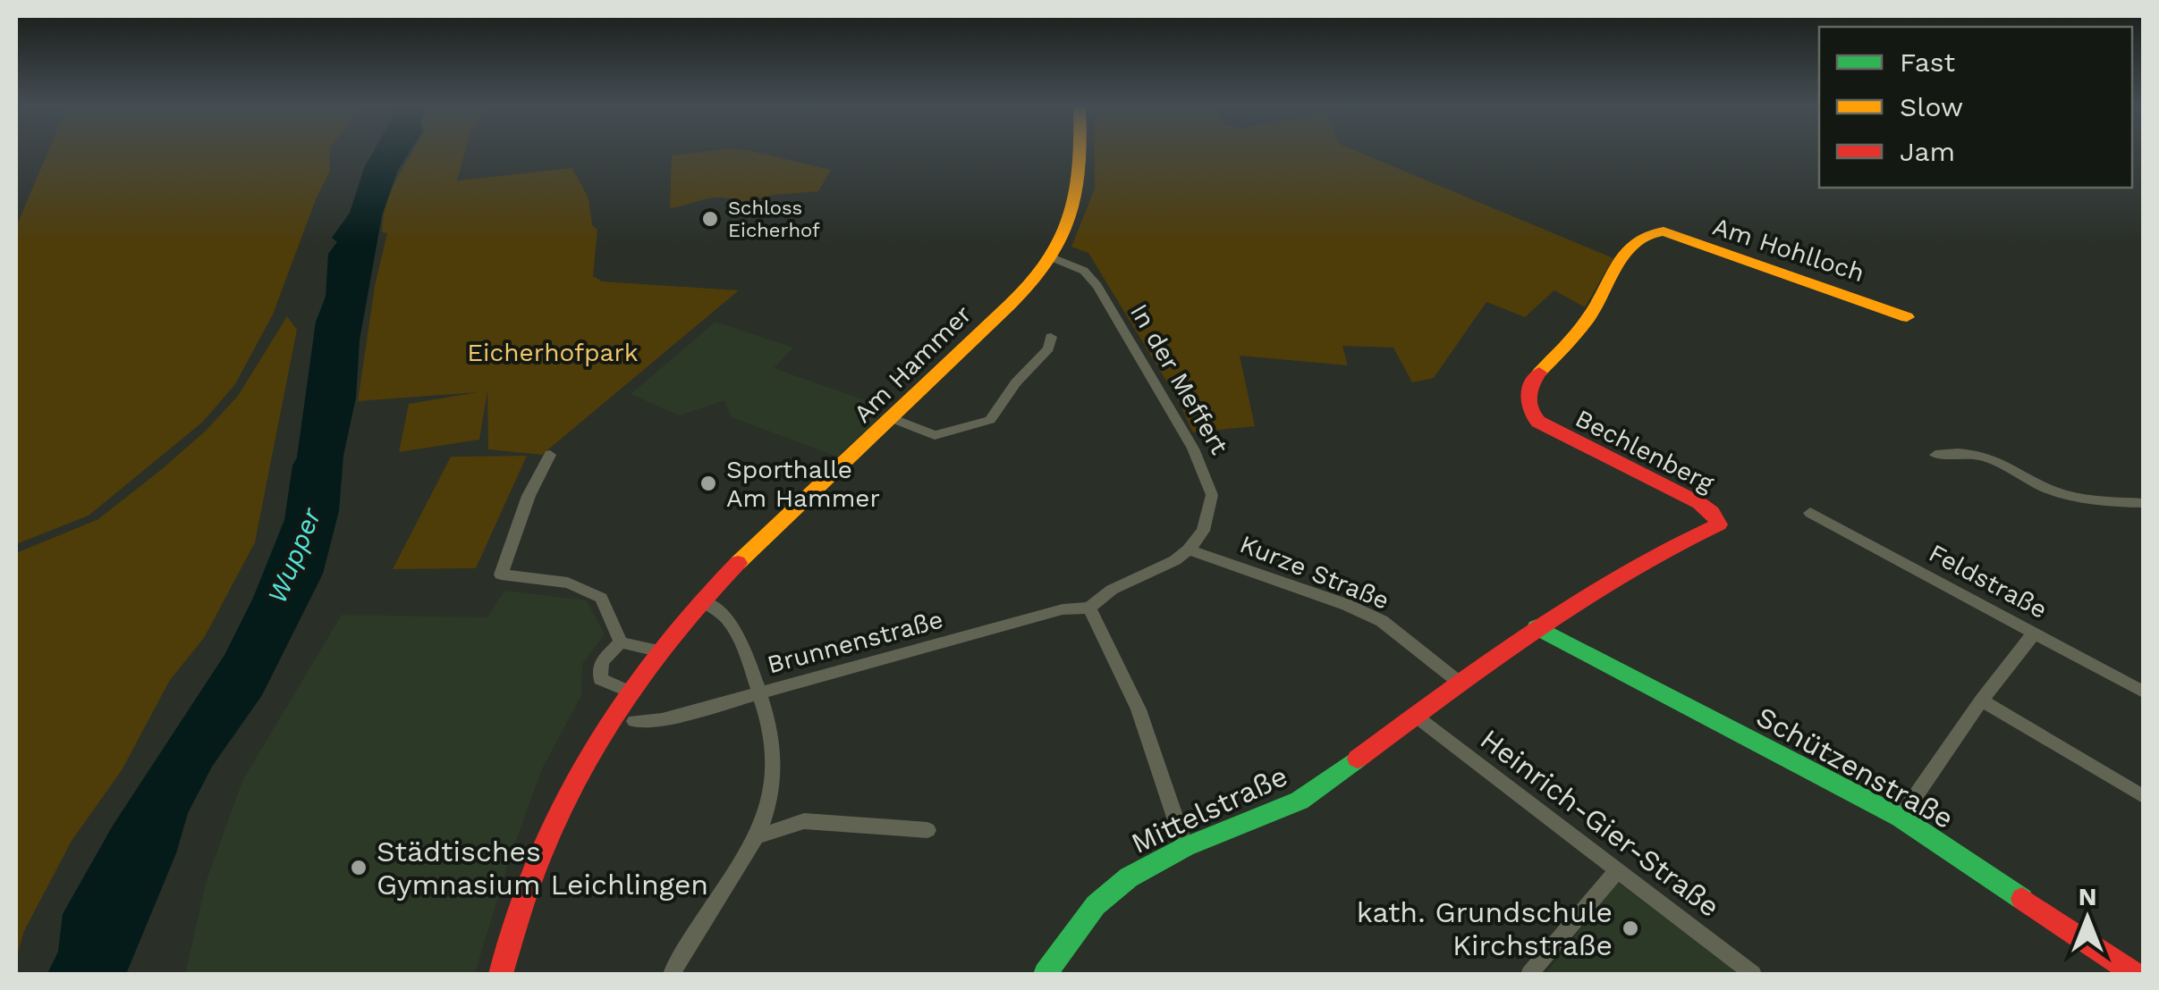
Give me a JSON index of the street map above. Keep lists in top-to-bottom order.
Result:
{
  "streets": {
    "street": [
      "Am Hohlloch",
      "Am Hammer",
      "In der Meffert",
      "Bechlenberg",
      "Kurze Straße",
      "Feldstraße",
      "Brunnenstraße",
      "Schützenstraße",
      "Mittelstraße",
      "Heinrich-Gier-Straße"
    ]
  },
  "crossings": [
    ["Am Hohlloch", "Bechlenberg"],
    ["Am Hammer", "In der Meffert"],
    ["In der Meffert", "Kurze Straße"],
    ["Bechlenberg", "Kurze Straße"],
    ["Bechlenberg", "Schützenstraße"],
    ["Bechlenberg", "Mittelstraße"],
    ["Kurze Straße", "Mittelstraße"],
    ["Mittelstraße", "Heinrich-Gier-Straße"]
  ],
  "water": ["Wupper"],
  "parks": ["Eicherhofpark"],
  "places": [
    "Schloss Eicherhof",
    "Sporthalle Am Hammer",
    "Städtisches Gymnasium Leichlingen",
    "kath. Grundschule Kirchstraße"
  ],
  "legend": ["Fast", "Slow", "Jam"],
  "north": "top"
}
